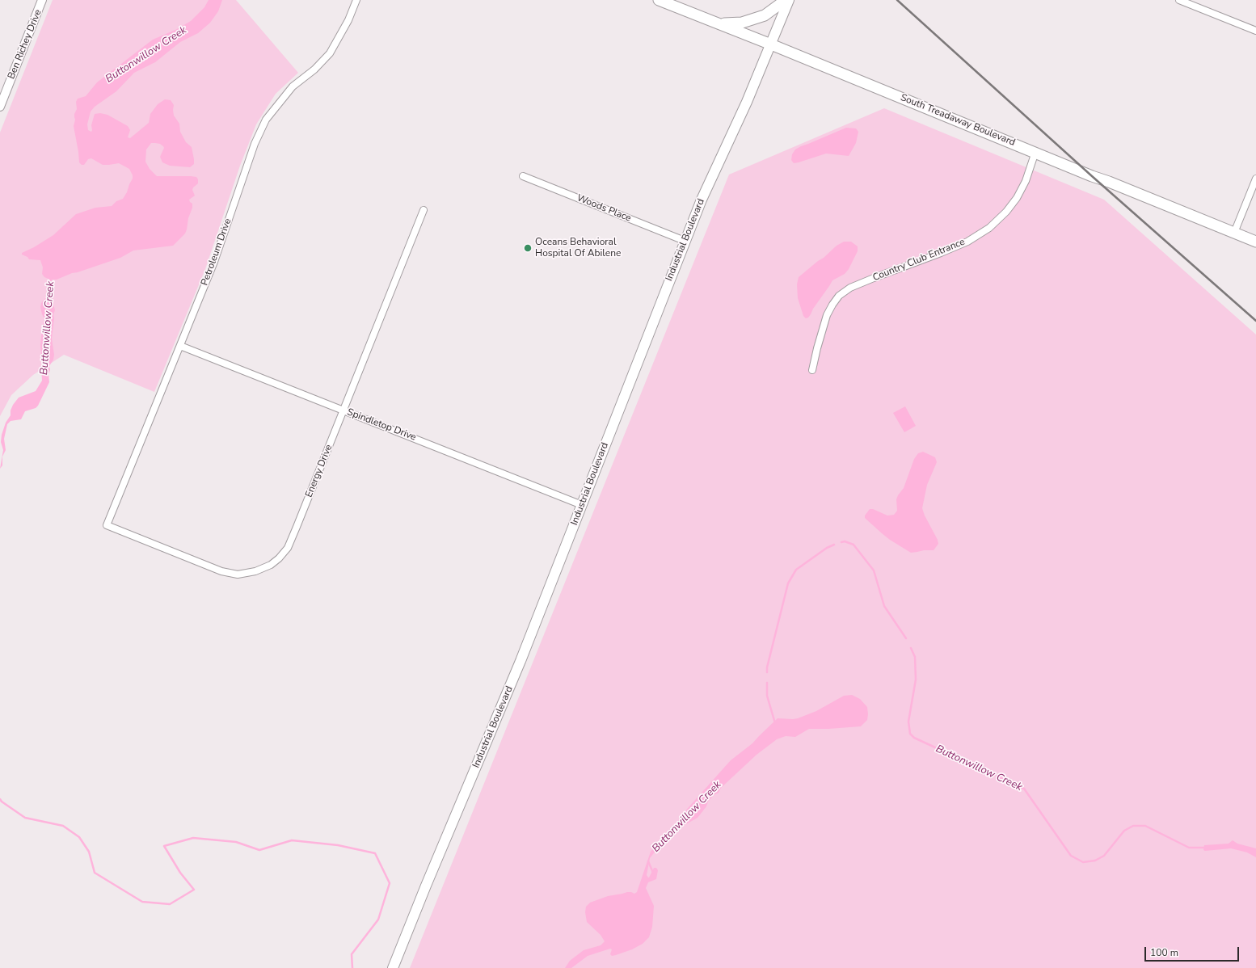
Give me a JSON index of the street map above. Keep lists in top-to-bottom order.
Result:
{
  "streets": {
    "main road": ["South Treadaway Boulevard", "Industrial Boulevard"],
    "street": [
      "Ben Richey Drive",
      "Woods Place",
      "Petroleum Drive",
      "Country Club Entrance",
      "Spindletop Drive",
      "Energy Drive"
    ]
  },
  "crossings": [
    ["South Treadaway Boulevard", "Industrial Boulevard"],
    ["South Treadaway Boulevard", "Country Club Entrance"],
    ["Woods Place", "Industrial Boulevard"],
    ["Industrial Boulevard", "Spindletop Drive"],
    ["Petroleum Drive", "Spindletop Drive"],
    ["Petroleum Drive", "Energy Drive"],
    ["Spindletop Drive", "Energy Drive"]
  ],
  "water": ["Buttonwillow Creek"],
  "places": ["Oceans Behavioral Hospital Of Abilene"],
  "scale_bar": "100 m"
}
